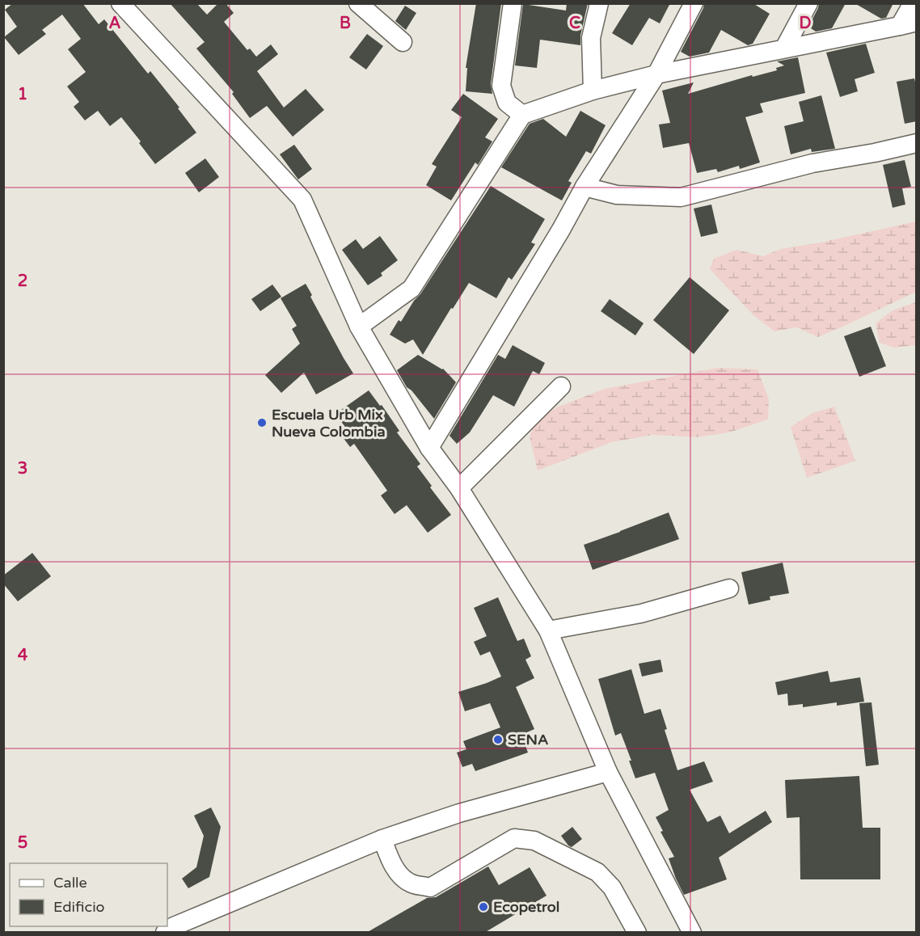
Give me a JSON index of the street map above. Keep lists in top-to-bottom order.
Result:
{
  "places": ["Escuela Urb Mix Nueva Colombia", "SENA", "Ecopetrol"],
  "legend": ["Calle", "Edificio"],
  "grid": {
    "columns": [
      "A",
      "B",
      "C",
      "D"
    ],
    "rows": [
      "1",
      "2",
      "3",
      "4",
      "5"
    ]
  }
}
